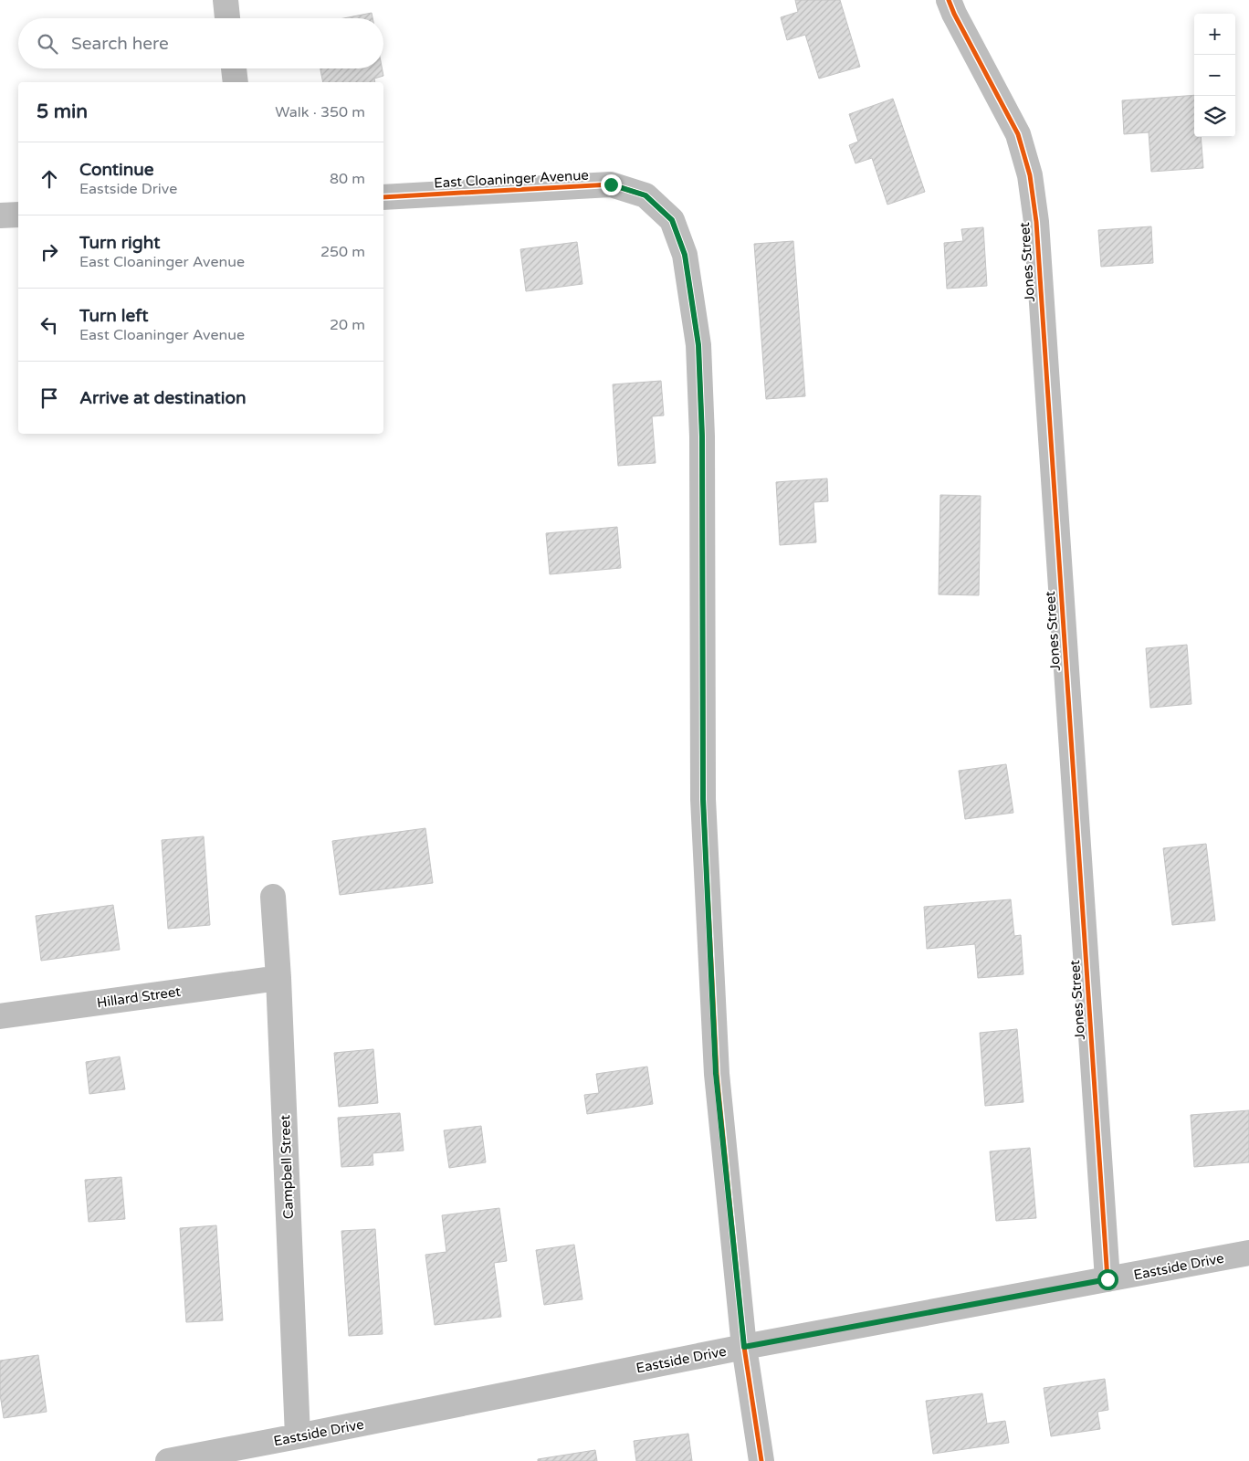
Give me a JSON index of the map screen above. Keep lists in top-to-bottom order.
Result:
{
  "streets": {
    "street": [
      "East Cloaninger Avenue",
      "Jones Street",
      "Hillard Street",
      "Campbell Street",
      "Eastside Drive"
    ]
  },
  "crossings": [
    ["East Cloaninger Avenue", "Eastside Drive"],
    ["Jones Street", "Eastside Drive"],
    ["Hillard Street", "Campbell Street"],
    ["Campbell Street", "Eastside Drive"]
  ],
  "page": {
    "map_buttons": ["+", "−"],
    "search": "Search here",
    "heading": ["5 min", "Walk · 350 m"],
    "list": [
      ["Continue", "Eastside Drive", "80 m"],
      ["Turn right", "East Cloaninger Avenue", "250 m"],
      ["Turn left", "East Cloaninger Avenue", "20 m"],
      "Arrive at destination"
    ]
  }
}
